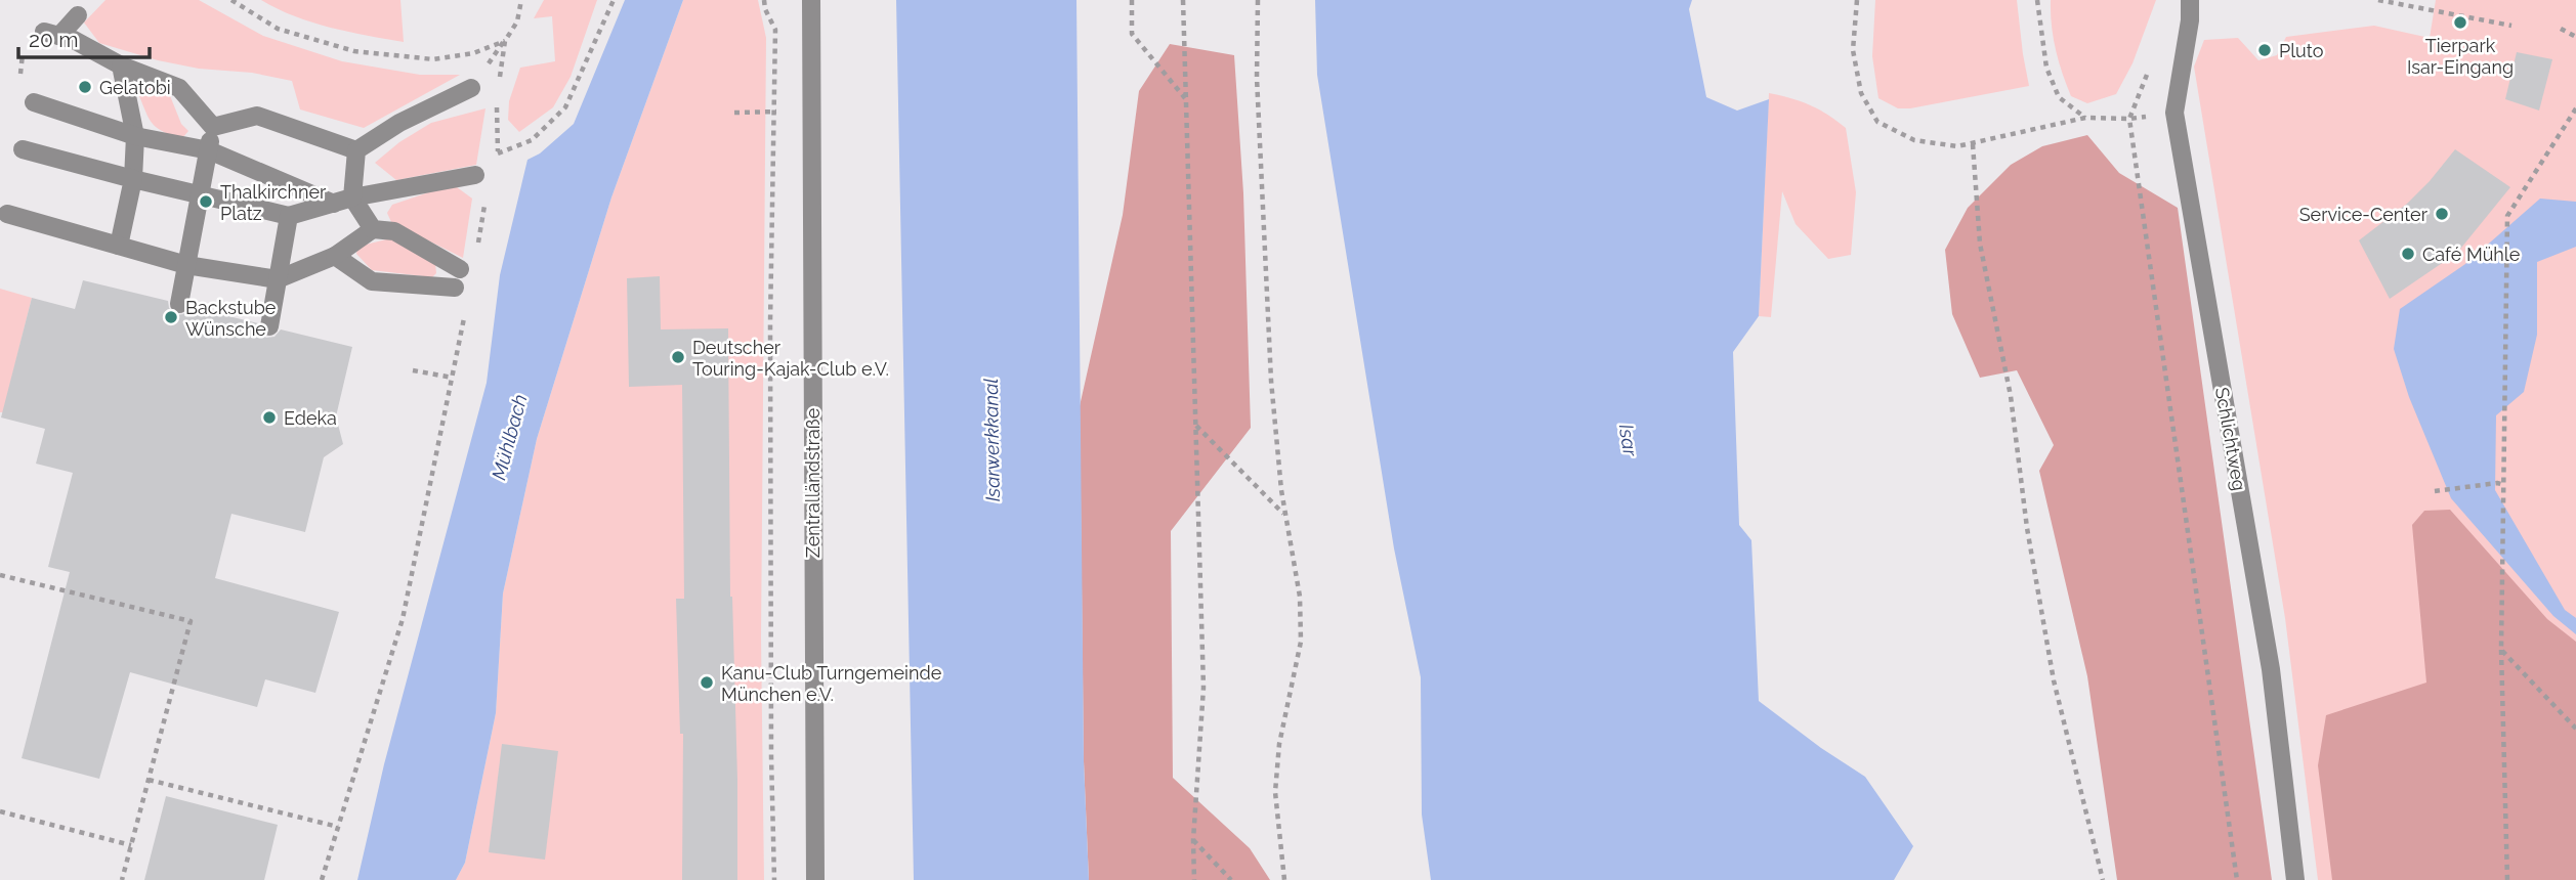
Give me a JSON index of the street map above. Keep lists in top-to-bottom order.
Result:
{
  "streets": {
    "street": ["Schlichtweg", "Zentralländstraße"]
  },
  "water": ["Mühlbach", "Isarwerkkanal", "Isar"],
  "places": [
    "Tierpark Isar-Eingang",
    "Pluto",
    "Gelatobi",
    "Thalkirchner Platz",
    "Service-Center",
    "Café Mühle",
    "Backstube Wünsche",
    "Deutscher Touring-Kajak-Club e.V.",
    "Edeka",
    "Kanu-Club Turngemeinde München e.V."
  ],
  "scale_bar": "20 m"
}
